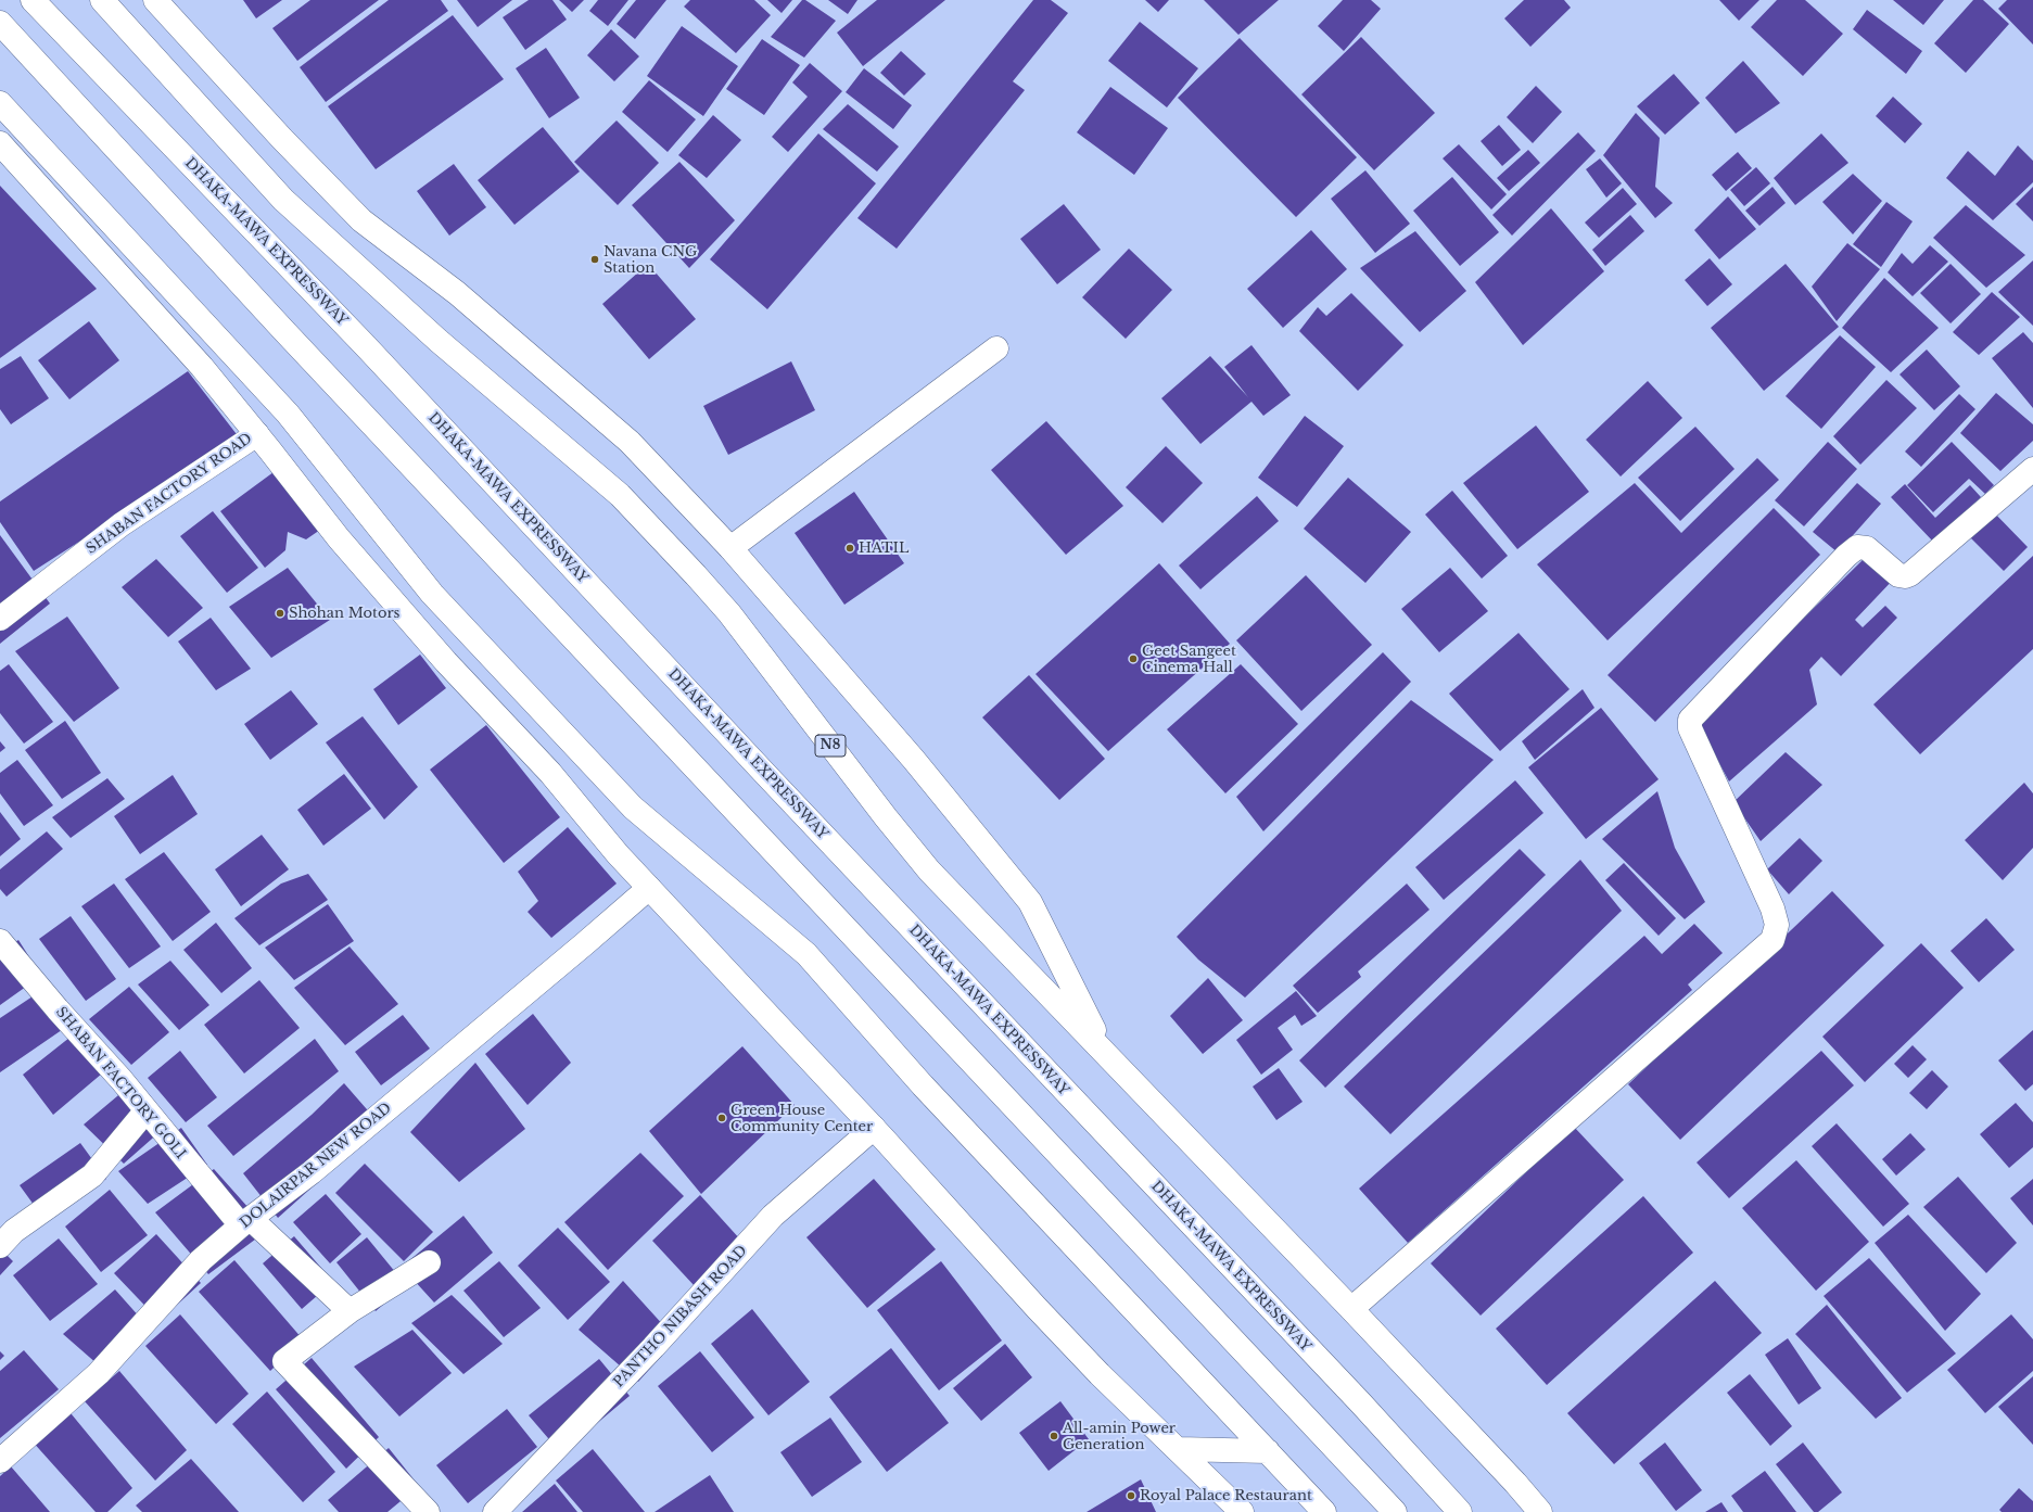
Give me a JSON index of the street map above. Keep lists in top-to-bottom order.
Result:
{
  "streets": {
    "main road": [
      "DHAKA-MAWA EXPRESSWAY",
      "SHABAN FACTORY ROAD",
      "N8",
      "SHABAN FACTORY GOLI",
      "DOLAIRPAR NEW ROAD",
      "PANTHO NIBASH ROAD"
    ]
  },
  "crossings": [
    ["SHABAN FACTORY GOLI", "DOLAIRPAR NEW ROAD"]
  ],
  "places": [
    "Navana CNG Station",
    "HATIL",
    "Shohan Motors",
    "Geet Sangeet Cinema Hall",
    "Green House Community Center",
    "All-amin Power Generation",
    "Royal Palace Restaurant"
  ]
}
